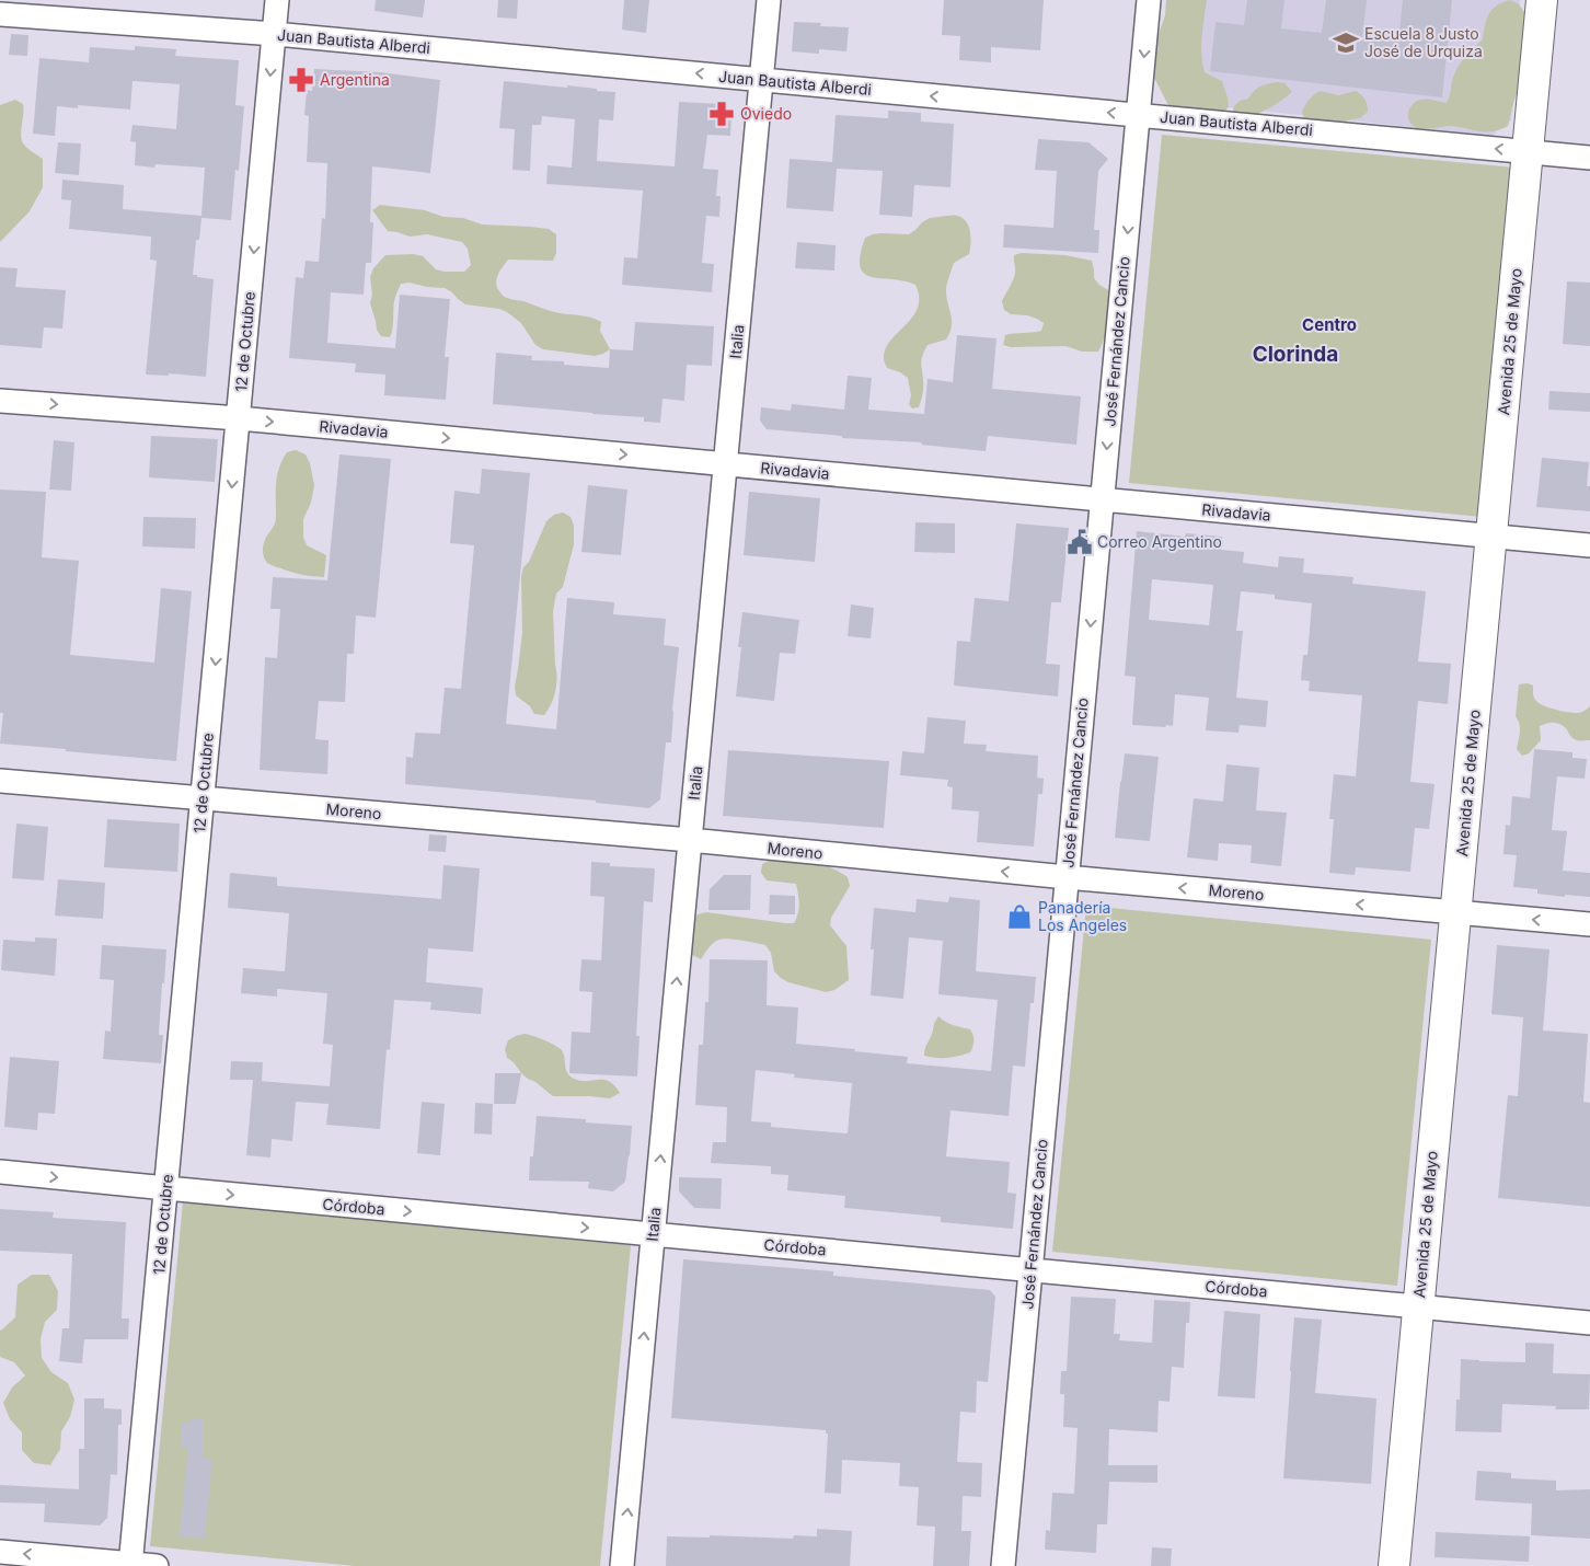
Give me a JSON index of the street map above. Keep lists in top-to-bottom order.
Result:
{
  "streets": {
    "main road": ["Avenida 25 de Mayo"],
    "street": [
      "Juan Bautista Alberdi",
      "12 de Octubre",
      "Italia",
      "José Fernández Cancio",
      "Rivadavia",
      "Moreno",
      "Córdoba"
    ]
  },
  "crossings": [
    ["Juan Bautista Alberdi", "12 de Octubre"],
    ["Juan Bautista Alberdi", "Italia"],
    ["Juan Bautista Alberdi", "José Fernández Cancio"],
    ["Juan Bautista Alberdi", "Avenida 25 de Mayo"],
    ["12 de Octubre", "Rivadavia"],
    ["12 de Octubre", "Moreno"],
    ["12 de Octubre", "Córdoba"],
    ["Italia", "Rivadavia"],
    ["Italia", "Moreno"],
    ["Italia", "Córdoba"],
    ["José Fernández Cancio", "Rivadavia"],
    ["José Fernández Cancio", "Moreno"],
    ["José Fernández Cancio", "Córdoba"],
    ["Avenida 25 de Mayo", "Rivadavia"],
    ["Avenida 25 de Mayo", "Moreno"],
    ["Avenida 25 de Mayo", "Córdoba"]
  ],
  "one_way": [
    "Juan Bautista Alberdi",
    "12 de Octubre",
    "Italia",
    "José Fernández Cancio",
    "Rivadavia",
    "Moreno",
    "Córdoba"
  ],
  "districts": ["Centro", "Clorinda"],
  "places": {
    "school or university": ["Escuela 8 Justo José de Urquiza"],
    "pharmacy": ["Argentina", "Oviedo"],
    "public building": ["Correo Argentino"],
    "shop": ["Panadería Los Angeles"]
  }
}
